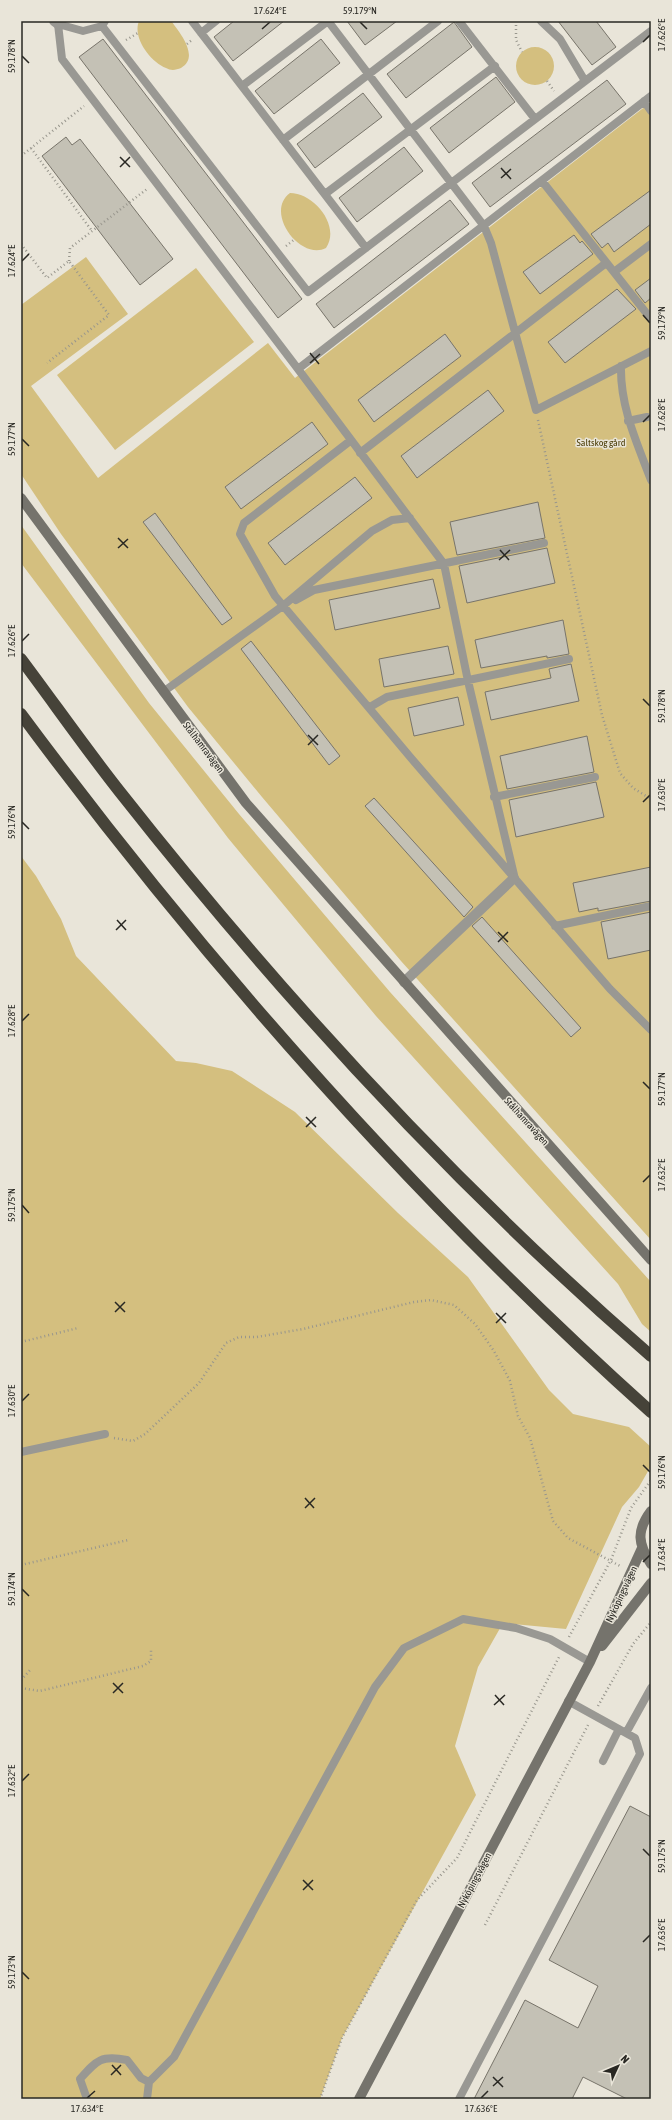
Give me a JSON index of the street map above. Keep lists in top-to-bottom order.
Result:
{
  "streets": {
    "main road": ["Stålhamravägen", "Nyköpingsvägen"]
  },
  "parks": ["Saltskog gård"],
  "north": "top right",
  "coordinates": [
    "17.624°E",
    "59.179°N",
    "17.626°E",
    "59.178°N",
    "17.628°E",
    "59.177°N",
    "17.630°E",
    "59.176°N",
    "17.632°E",
    "59.175°N",
    "17.634°E",
    "59.174°N",
    "17.636°E",
    "59.173°N"
  ]
}
